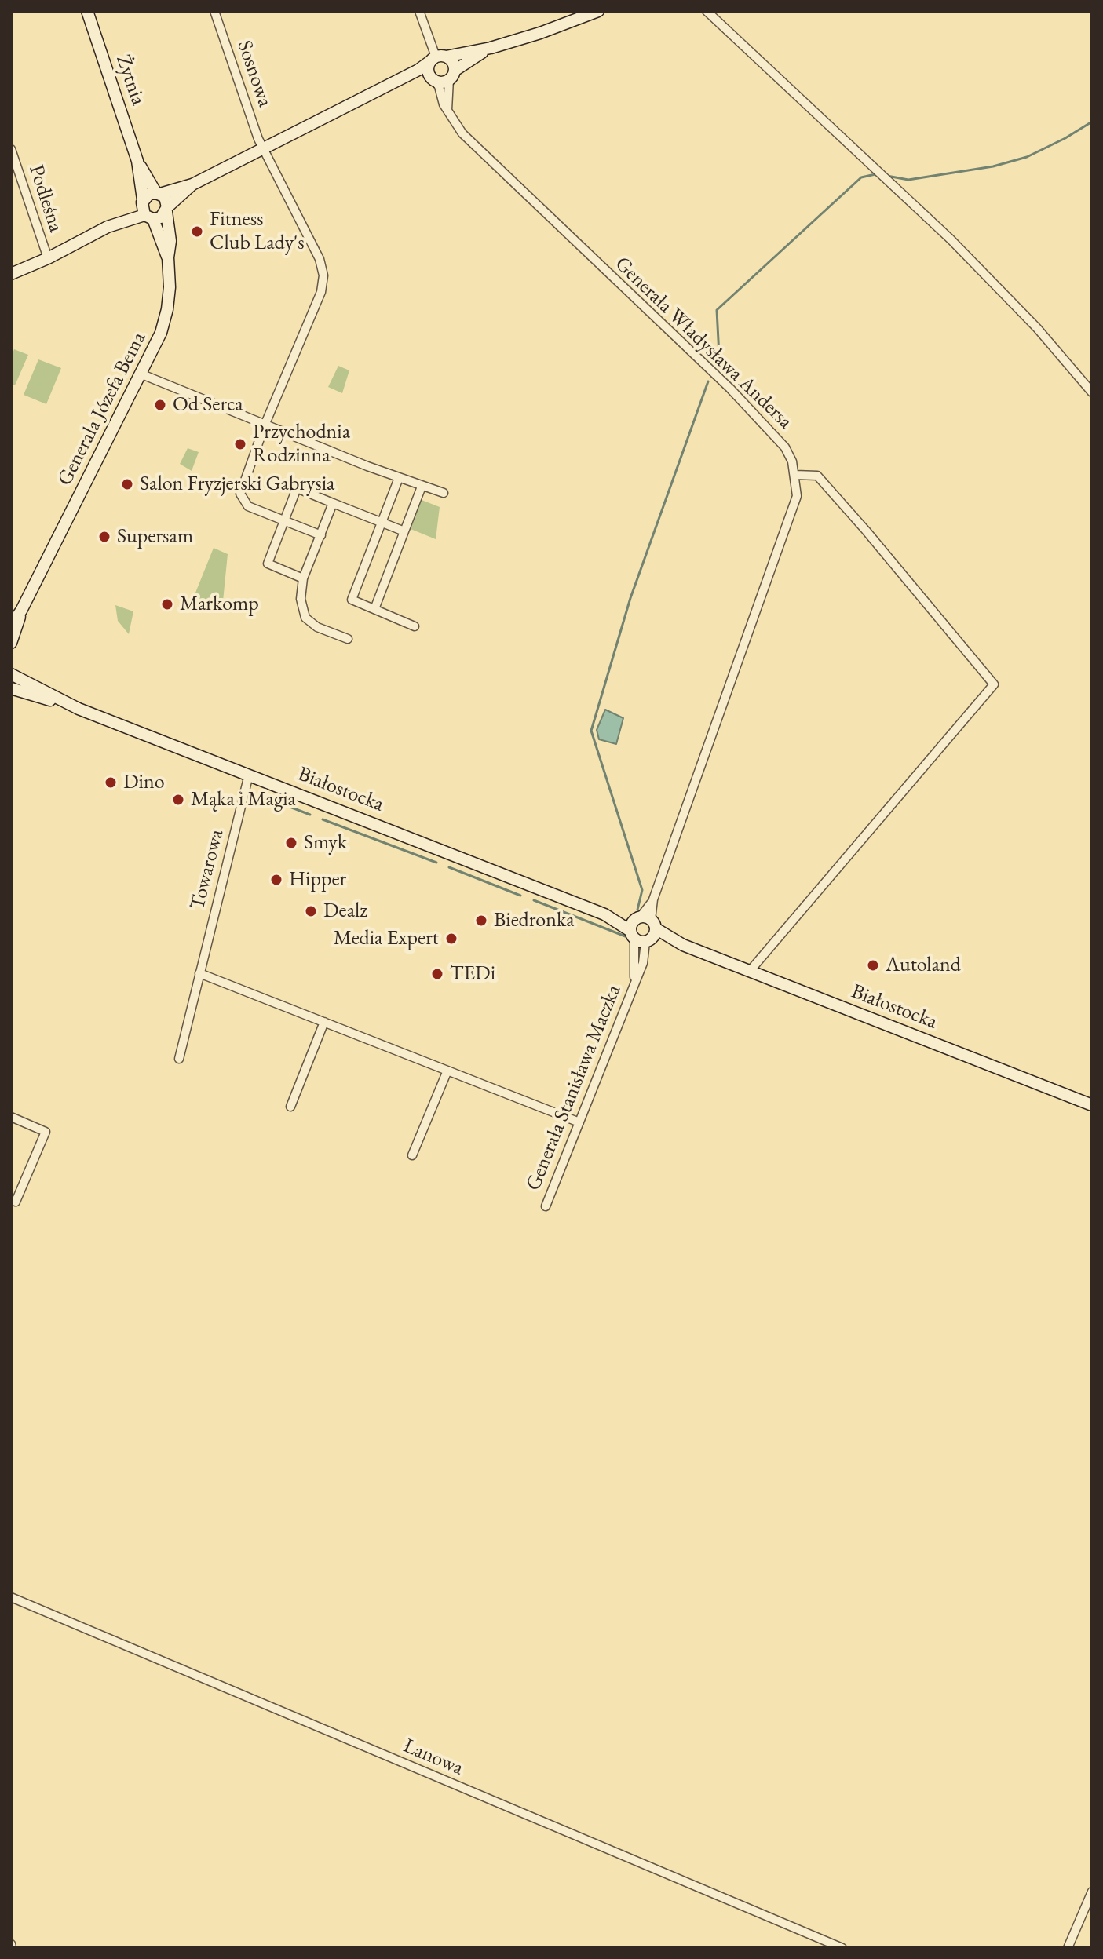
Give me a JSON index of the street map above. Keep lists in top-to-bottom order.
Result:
{
  "streets": {
    "street": [
      "Sosnowa",
      "Żytnia",
      "Podleśna",
      "Generała Władysława Andersa",
      "Generała Józefa Bema",
      "Białostocka",
      "Towarowa",
      "Generała Stanisława Maczka",
      "Łanowa"
    ]
  },
  "crossings": [
    ["Żytnia", "Generała Józefa Bema"],
    ["Generała Władysława Andersa", "Białostocka"],
    ["Białostocka", "Towarowa"],
    ["Białostocka", "Generała Stanisława Maczka"]
  ],
  "places": [
    "Fitness Club Lady's",
    "Od Serca",
    "Przychodnia Rodzinna",
    "Salon Fryzjerski Gabrysia",
    "Supersam",
    "Markomp",
    "Dino",
    "Mąka i Magia",
    "Smyk",
    "Hipper",
    "Dealz",
    "Biedronka",
    "Media Expert",
    "Autoland",
    "TEDi"
  ]
}
